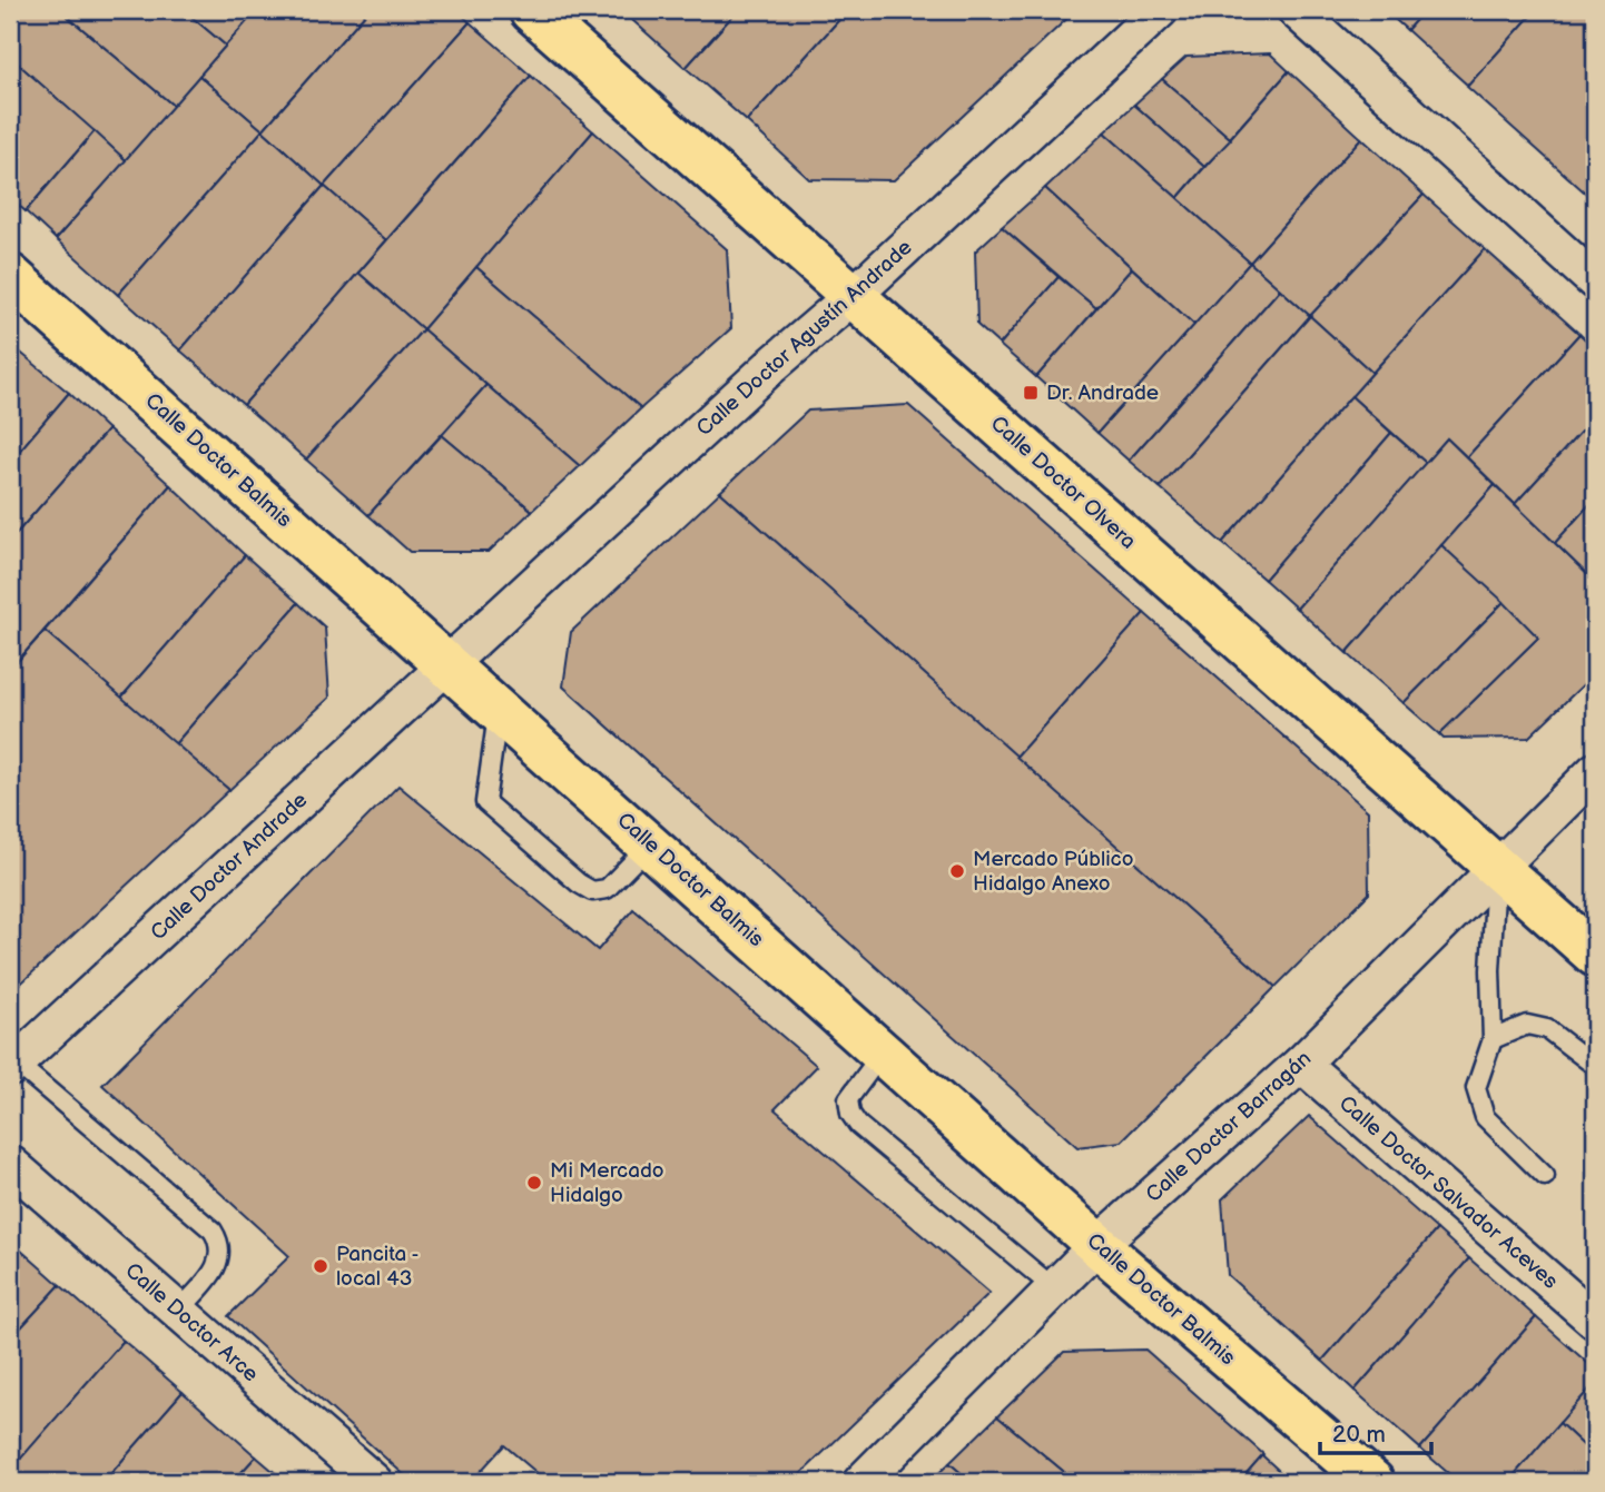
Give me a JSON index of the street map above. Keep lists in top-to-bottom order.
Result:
{
  "streets": {
    "main road": ["Calle Doctor Balmis", "Calle Doctor Olvera"],
    "street": [
      "Calle Doctor Agustín Andrade",
      "Calle Doctor Andrade",
      "Calle Doctor Barragán",
      "Calle Doctor Salvador Aceves",
      "Calle Doctor Arce"
    ]
  },
  "crossings": [
    ["Calle Doctor Agustín Andrade", "Calle Doctor Balmis"],
    ["Calle Doctor Agustín Andrade", "Calle Doctor Olvera"],
    ["Calle Doctor Agustín Andrade", "Calle Doctor Andrade"],
    ["Calle Doctor Balmis", "Calle Doctor Andrade"],
    ["Calle Doctor Balmis", "Calle Doctor Barragán"],
    ["Calle Doctor Olvera", "Calle Doctor Barragán"],
    ["Calle Doctor Barragán", "Calle Doctor Salvador Aceves"]
  ],
  "places": {
    "transit": ["Dr. Andrade"],
    "other": ["Mercado Público Hidalgo Anexo", "Mi Mercado Hidalgo", "Pancita - local 43"]
  },
  "scale_bar": "20 m"
}
